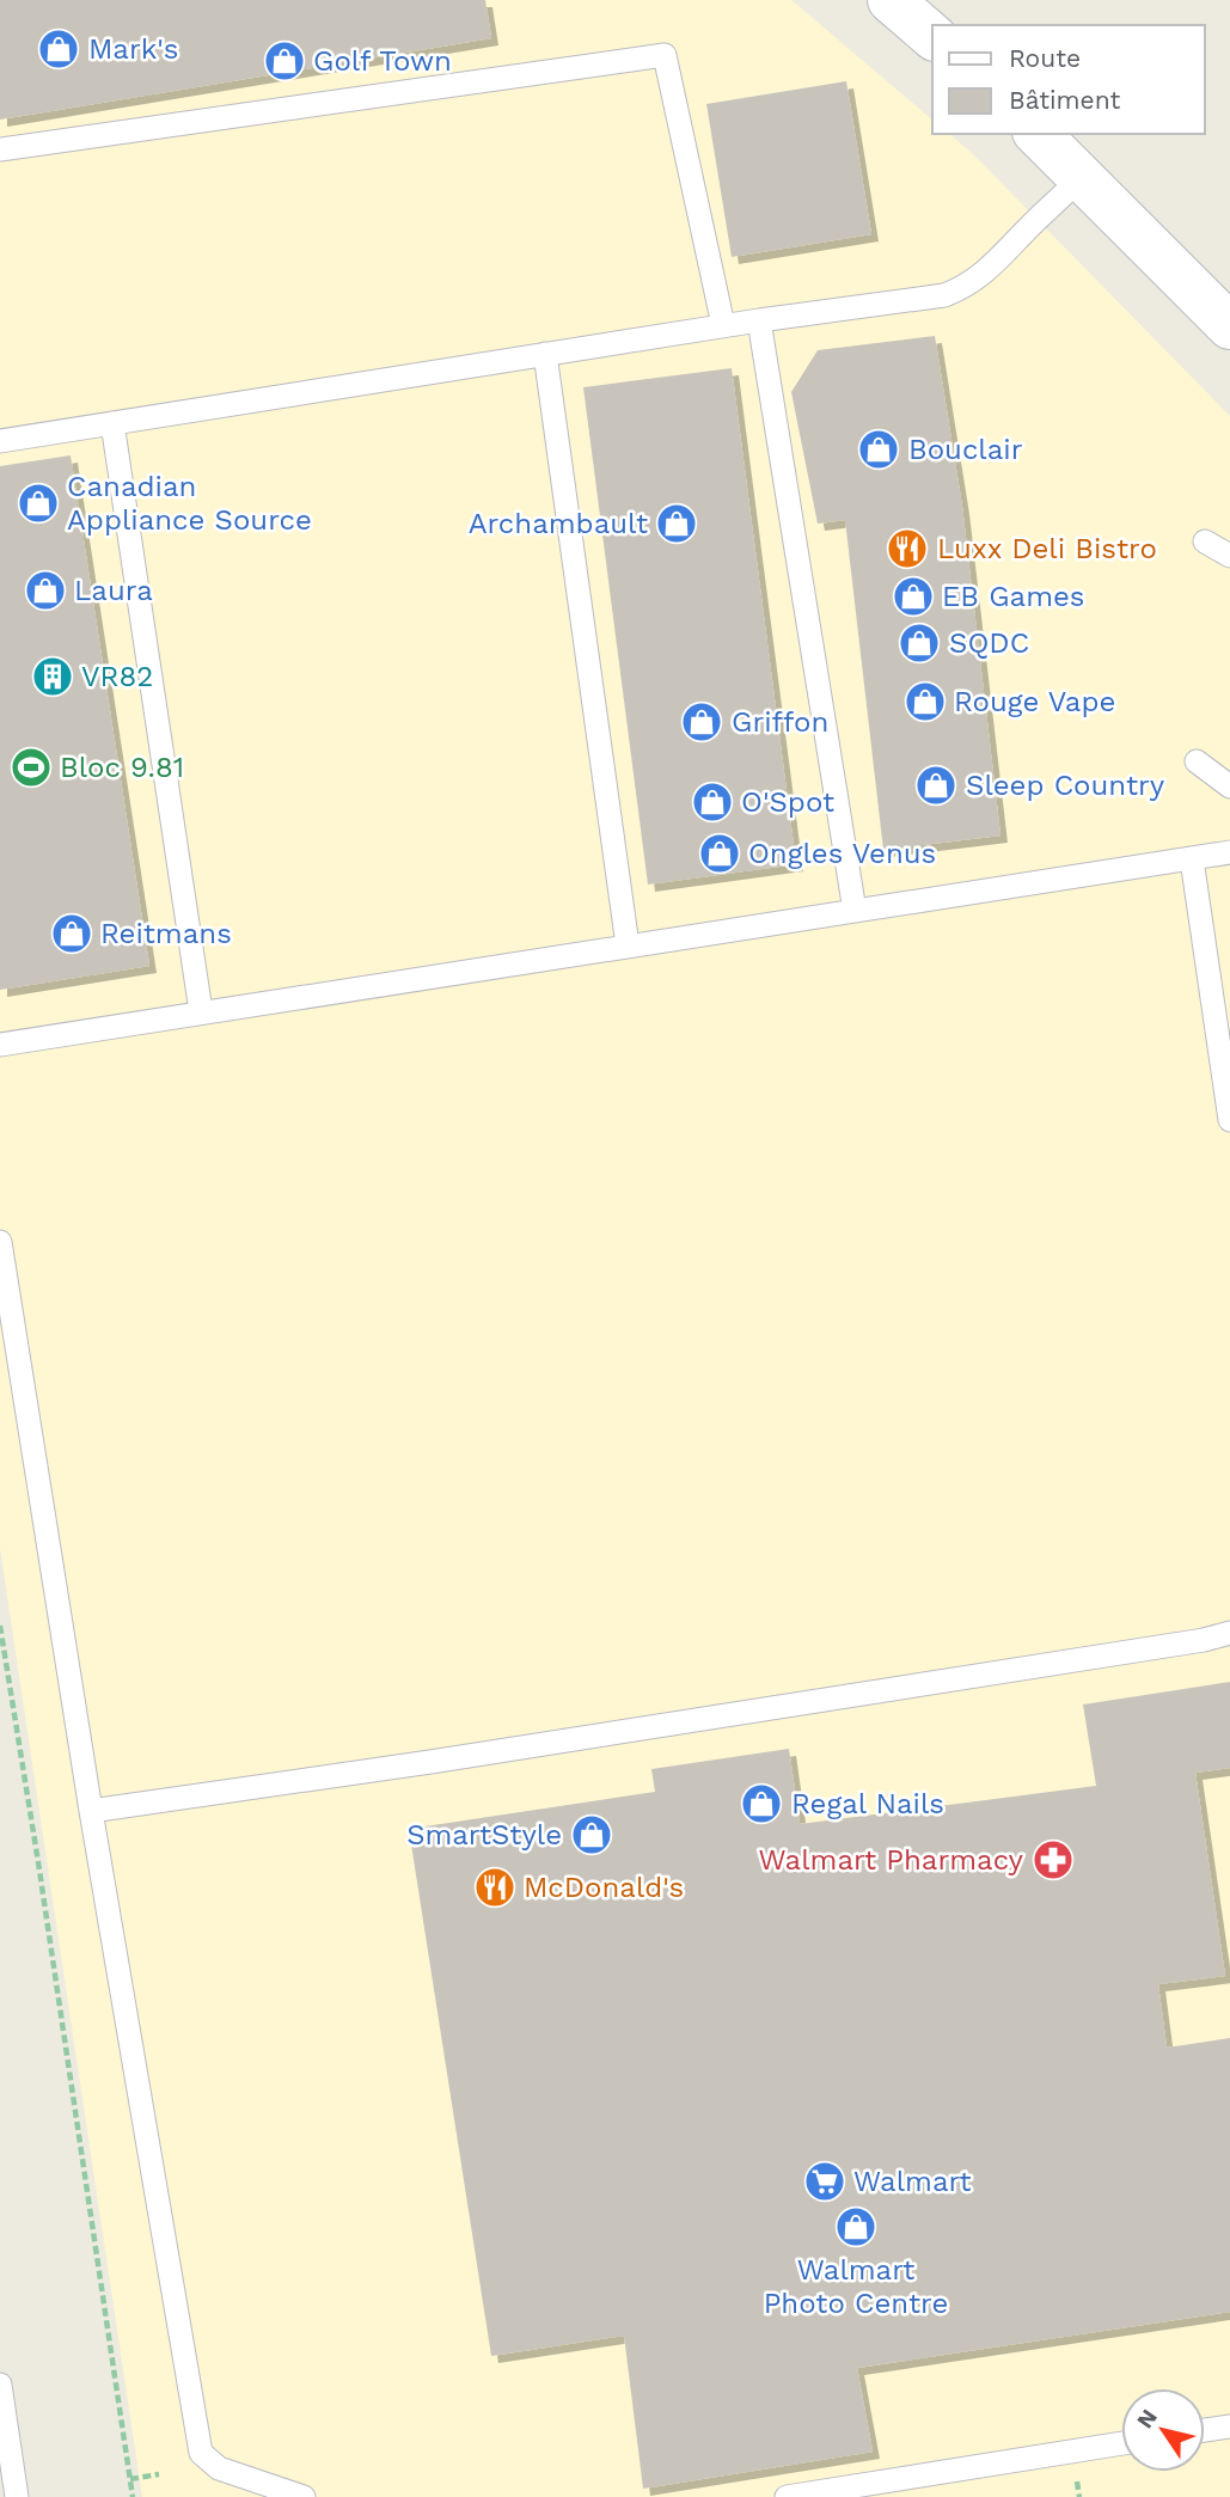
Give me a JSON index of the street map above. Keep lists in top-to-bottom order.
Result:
{
  "places": {
    "shop": [
      "Mark's",
      "Golf Town",
      "Bouclair",
      "Canadian Appliance Source",
      "Archambault",
      "Laura",
      "EB Games",
      "SQDC",
      "Rouge Vape",
      "Griffon",
      "Sleep Country",
      "O'Spot",
      "Ongles Venus",
      "Reitmans",
      "Regal Nails",
      "SmartStyle",
      "Walmart Photo Centre"
    ],
    "restaurant": ["Luxx Deli Bistro", "McDonald's"],
    "building": ["VR82"],
    "sports": ["Bloc 9.81"],
    "pharmacy": ["Walmart Pharmacy"],
    "supermarket": ["Walmart"]
  },
  "legend": ["Route", "Bâtiment"],
  "north": "top left"
}
